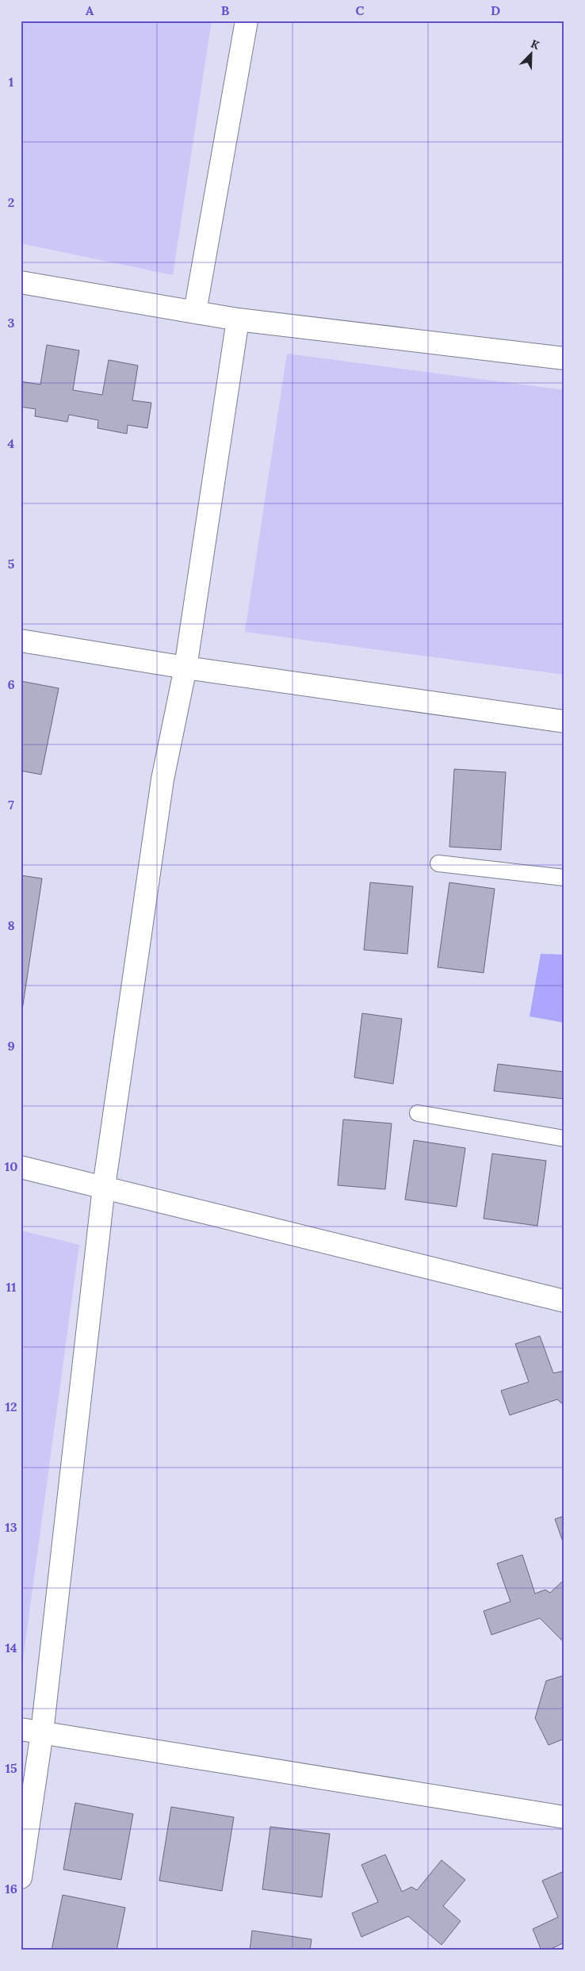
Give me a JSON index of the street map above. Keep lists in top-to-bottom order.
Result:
{
  "north": "top right",
  "grid": {
    "columns": [
      "A",
      "B",
      "C",
      "D"
    ],
    "rows": [
      "1",
      "2",
      "3",
      "4",
      "5",
      "6",
      "7",
      "8",
      "9",
      "10",
      "11",
      "12",
      "13",
      "14",
      "15",
      "16"
    ]
  }
}
